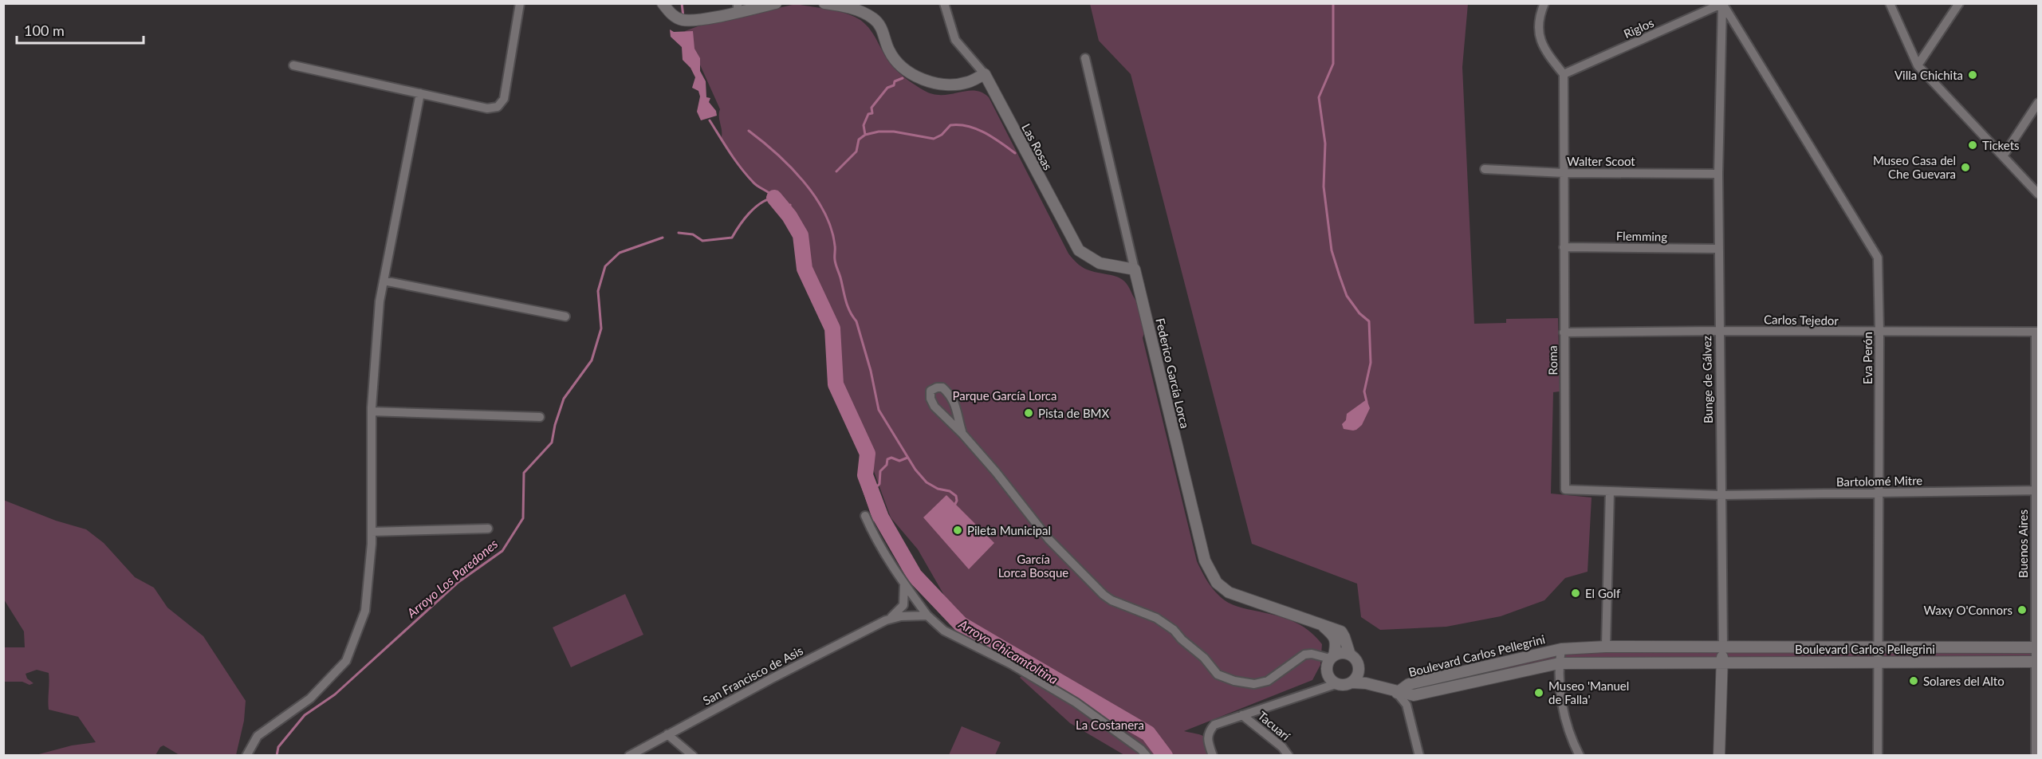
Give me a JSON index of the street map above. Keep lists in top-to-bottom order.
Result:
{
  "streets": {
    "street": [
      "Riglos",
      "Las Rosas",
      "Walter Scoot",
      "Flemming",
      "Carlos Tejedor",
      "Eva Perón",
      "Roma",
      "Federico García Lorca",
      "Bunge de Gálvez",
      "Bartolomé Mitre",
      "Buenos Aires",
      "Boulevard Carlos Pellegrini",
      "San Francisco de Asis",
      "Tacuarí"
    ]
  },
  "crossings": [
    ["Riglos", "Eva Perón"],
    ["Riglos", "Roma"],
    ["Riglos", "Bunge de Gálvez"],
    ["Las Rosas", "Federico García Lorca"],
    ["Walter Scoot", "Roma"],
    ["Walter Scoot", "Bunge de Gálvez"],
    ["Flemming", "Roma"],
    ["Flemming", "Bunge de Gálvez"],
    ["Carlos Tejedor", "Eva Perón"],
    ["Carlos Tejedor", "Roma"],
    ["Carlos Tejedor", "Bunge de Gálvez"],
    ["Carlos Tejedor", "Buenos Aires"],
    ["Eva Perón", "Bunge de Gálvez"],
    ["Eva Perón", "Bartolomé Mitre"],
    ["Eva Perón", "Boulevard Carlos Pellegrini"],
    ["Roma", "Bunge de Gálvez"],
    ["Roma", "Bartolomé Mitre"],
    ["Federico García Lorca", "Boulevard Carlos Pellegrini"],
    ["Bunge de Gálvez", "Bartolomé Mitre"],
    ["Bunge de Gálvez", "Boulevard Carlos Pellegrini"],
    ["Bartolomé Mitre", "Buenos Aires"],
    ["Buenos Aires", "Boulevard Carlos Pellegrini"]
  ],
  "water": ["Arroyo Los Paredones", "Arroyo Chicamtoltina"],
  "parks": ["Parque García Lorca", "García Lorca Bosque", "La Costanera"],
  "places": [
    "Villa Chichita",
    "Tickets",
    "Museo Casa del Che Guevara",
    "Pista de BMX",
    "Pileta Municipal",
    "El Golf",
    "Waxy O'Connors",
    "Solares del Alto",
    "Museo 'Manuel de Falla'"
  ],
  "scale_bar": "100 m"
}
